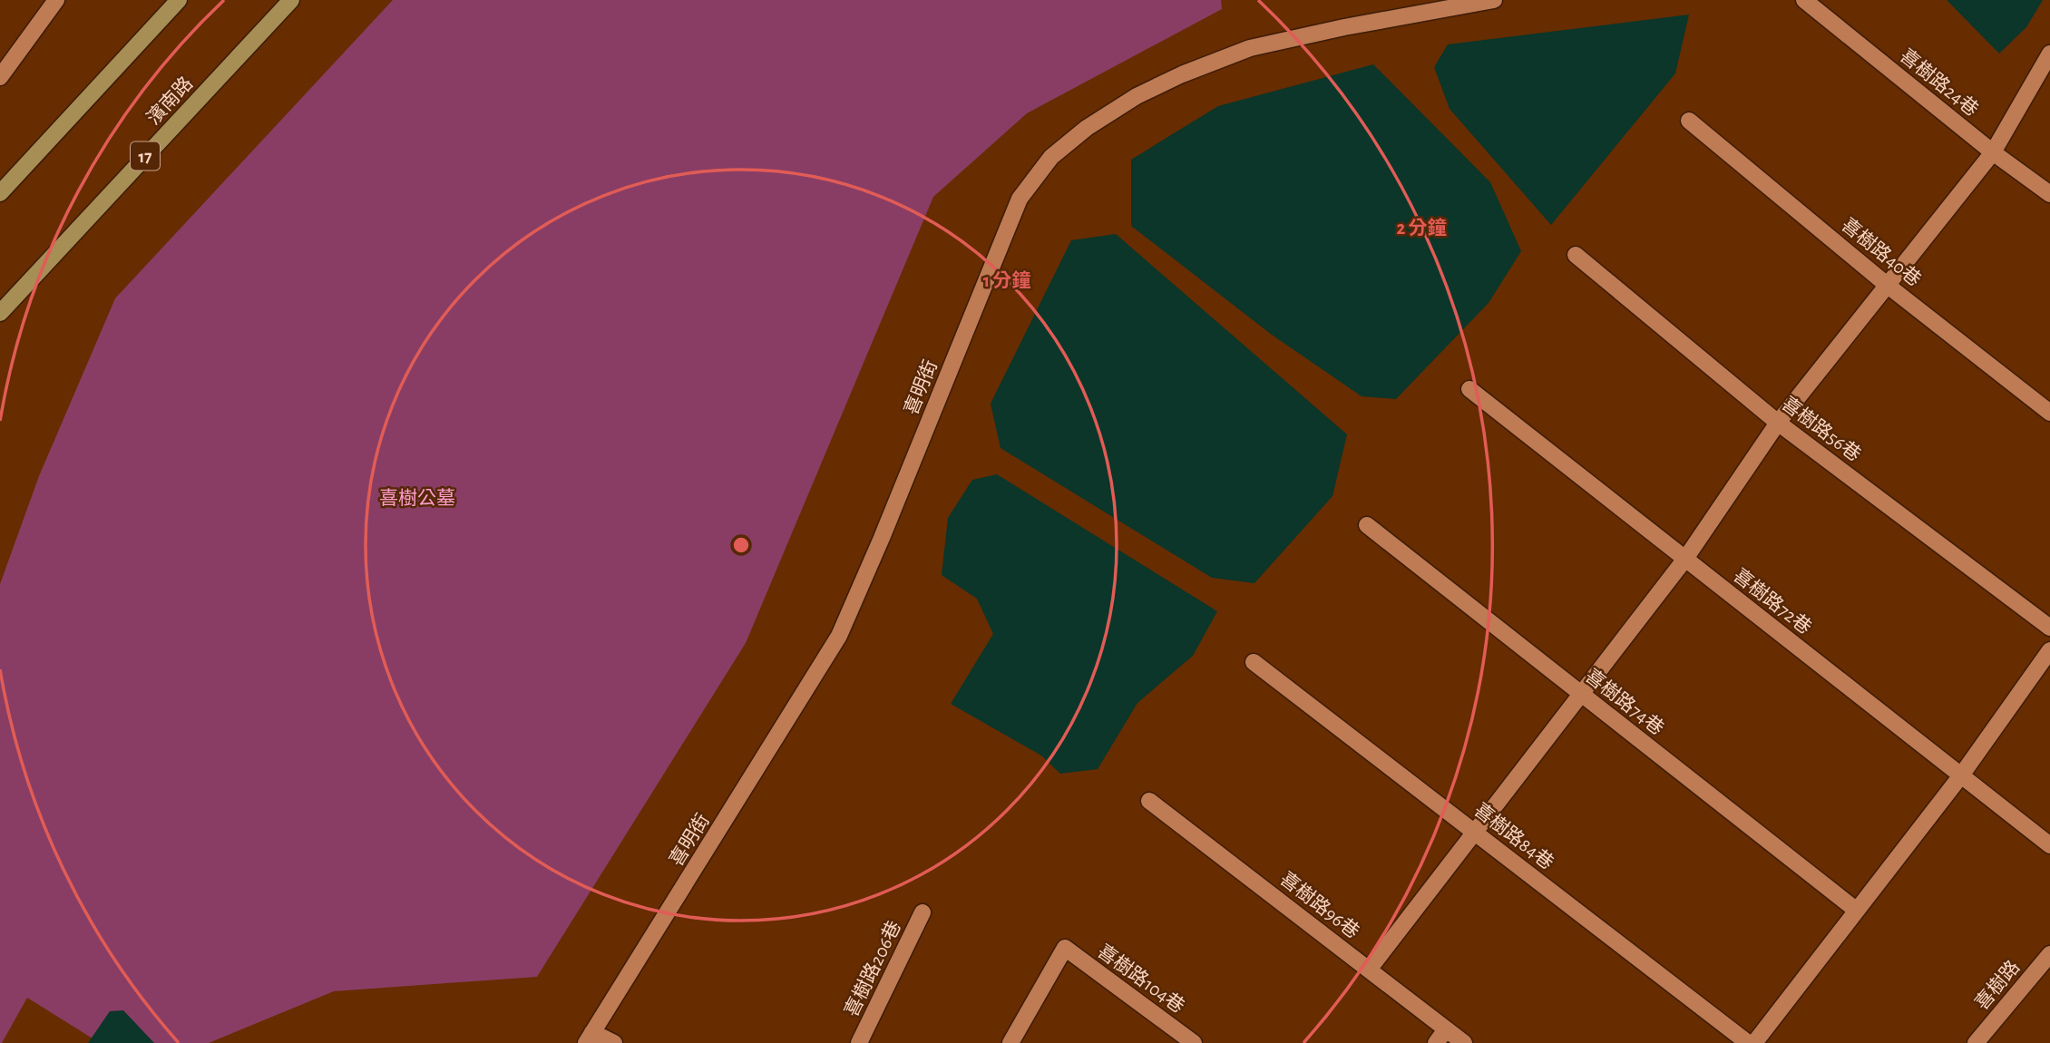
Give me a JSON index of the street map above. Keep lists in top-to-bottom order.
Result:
{
  "streets": {
    "main road": ["濱南路", "17"],
    "street": [
      "喜樹路24巷",
      "喜樹路40巷",
      "喜明街",
      "喜樹路56巷",
      "喜樹路72巷",
      "喜樹路74巷",
      "喜樹路84巷",
      "喜樹路96巷",
      "喜樹路206巷",
      "喜樹路104巷",
      "喜樹路"
    ]
  },
  "parks": ["喜樹公墓"],
  "rings": ["2 分鐘", "1 分鐘"]
}
